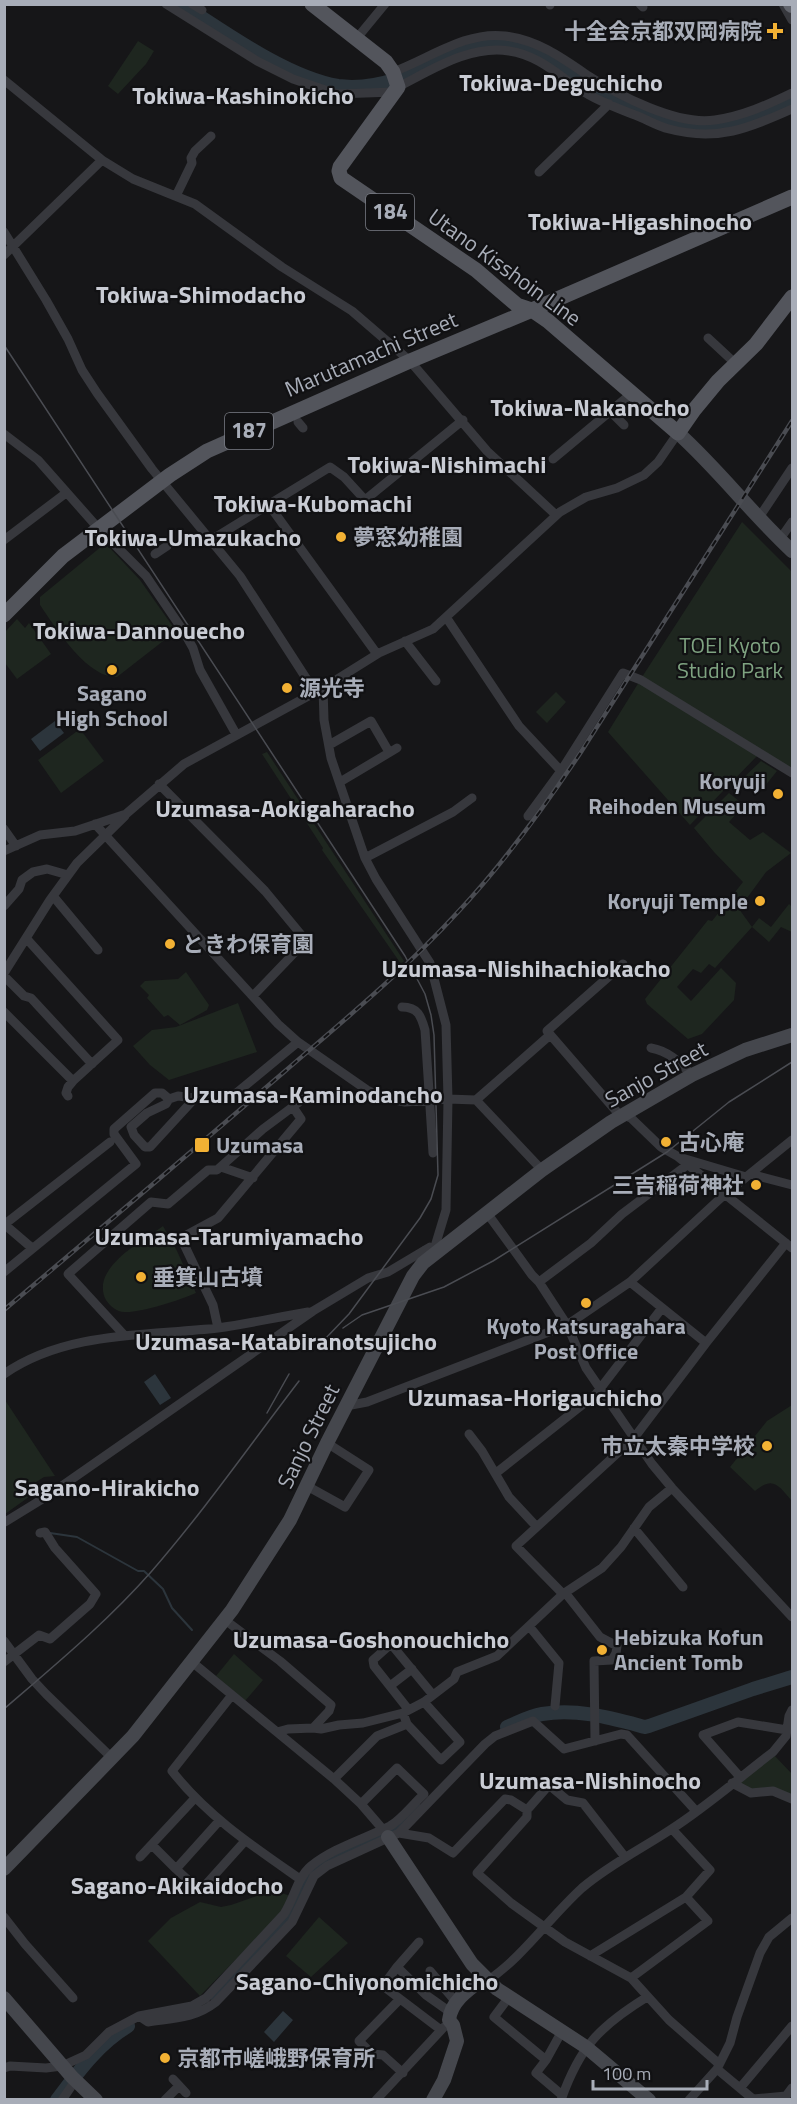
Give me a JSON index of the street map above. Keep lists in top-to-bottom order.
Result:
{
  "streets": {
    "main road": [
      "184",
      "Utano Kisshoin Line",
      "Marutamachi Street",
      "187",
      "Sanjo Street"
    ]
  },
  "crossings": [
    ["Utano Kisshoin Line", "Marutamachi Street"]
  ],
  "districts": [
    "Tokiwa-Deguchicho",
    "Tokiwa-Kashinokicho",
    "Tokiwa-Higashinocho",
    "Tokiwa-Shimodacho",
    "Tokiwa-Nakanocho",
    "Tokiwa-Nishimachi",
    "Tokiwa-Kubomachi",
    "Tokiwa-Umazukacho",
    "Tokiwa-Dannouecho",
    "Uzumasa-Aokigaharacho",
    "Uzumasa-Nishihachiokacho",
    "Uzumasa-Kaminodancho",
    "Uzumasa-Tarumiyamacho",
    "Uzumasa-Katabiranotsujicho",
    "Uzumasa-Horigauchicho",
    "Sagano-Hirakicho",
    "Uzumasa-Goshonouchicho",
    "Uzumasa-Nishinocho",
    "Sagano-Akikaidocho",
    "Sagano-Chiyonomichicho"
  ],
  "parks": ["TOEI Kyoto Studio Park"],
  "places": {
    "health": ["十全会京都双岡病院"],
    "other": [
      "夢窓幼稚園",
      "Sagano High School",
      "源光寺",
      "Koryuji Reihoden Museum",
      "Koryuji Temple",
      "ときわ保育園",
      "古心庵",
      "三吉稲荷神社",
      "垂箕山古墳",
      "Kyoto Katsuragahara Post Office",
      "市立太秦中学校",
      "Hebizuka Kofun Ancient Tomb",
      "京都市嵯峨野保育所"
    ],
    "transit": ["Uzumasa"]
  },
  "scale_bar": "100 m"
}
